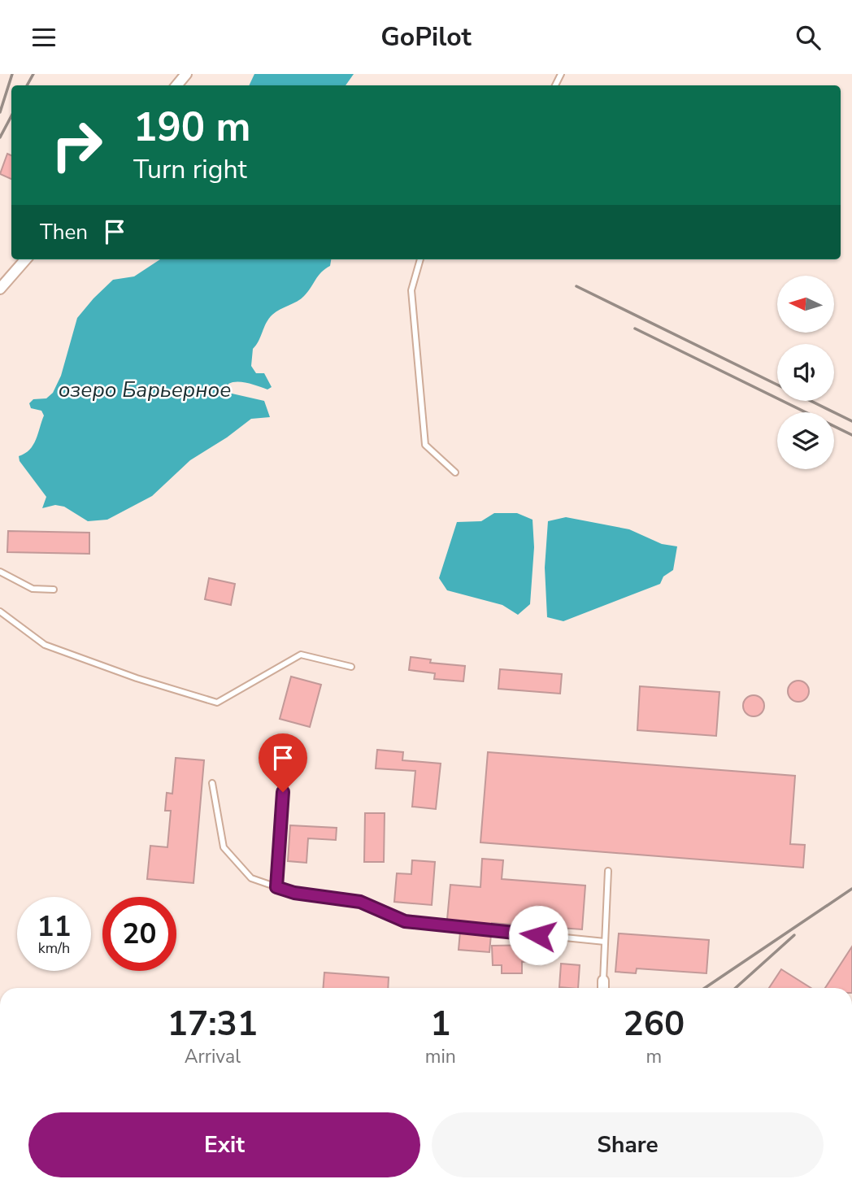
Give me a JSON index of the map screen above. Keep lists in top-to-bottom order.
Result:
{
  "water": ["озеро Барьерное"],
  "north": "left",
  "page": {
    "header": "GoPilot",
    "turn": ["190 m", "Turn right"],
    "then": "Then",
    "speed": "11 km/h",
    "limit": "20",
    "eta": [
      "17:31",
      "Arrival",
      "1",
      "min",
      "260",
      "m"
    ],
    "buttons": ["Exit", "Share"]
  }
}
